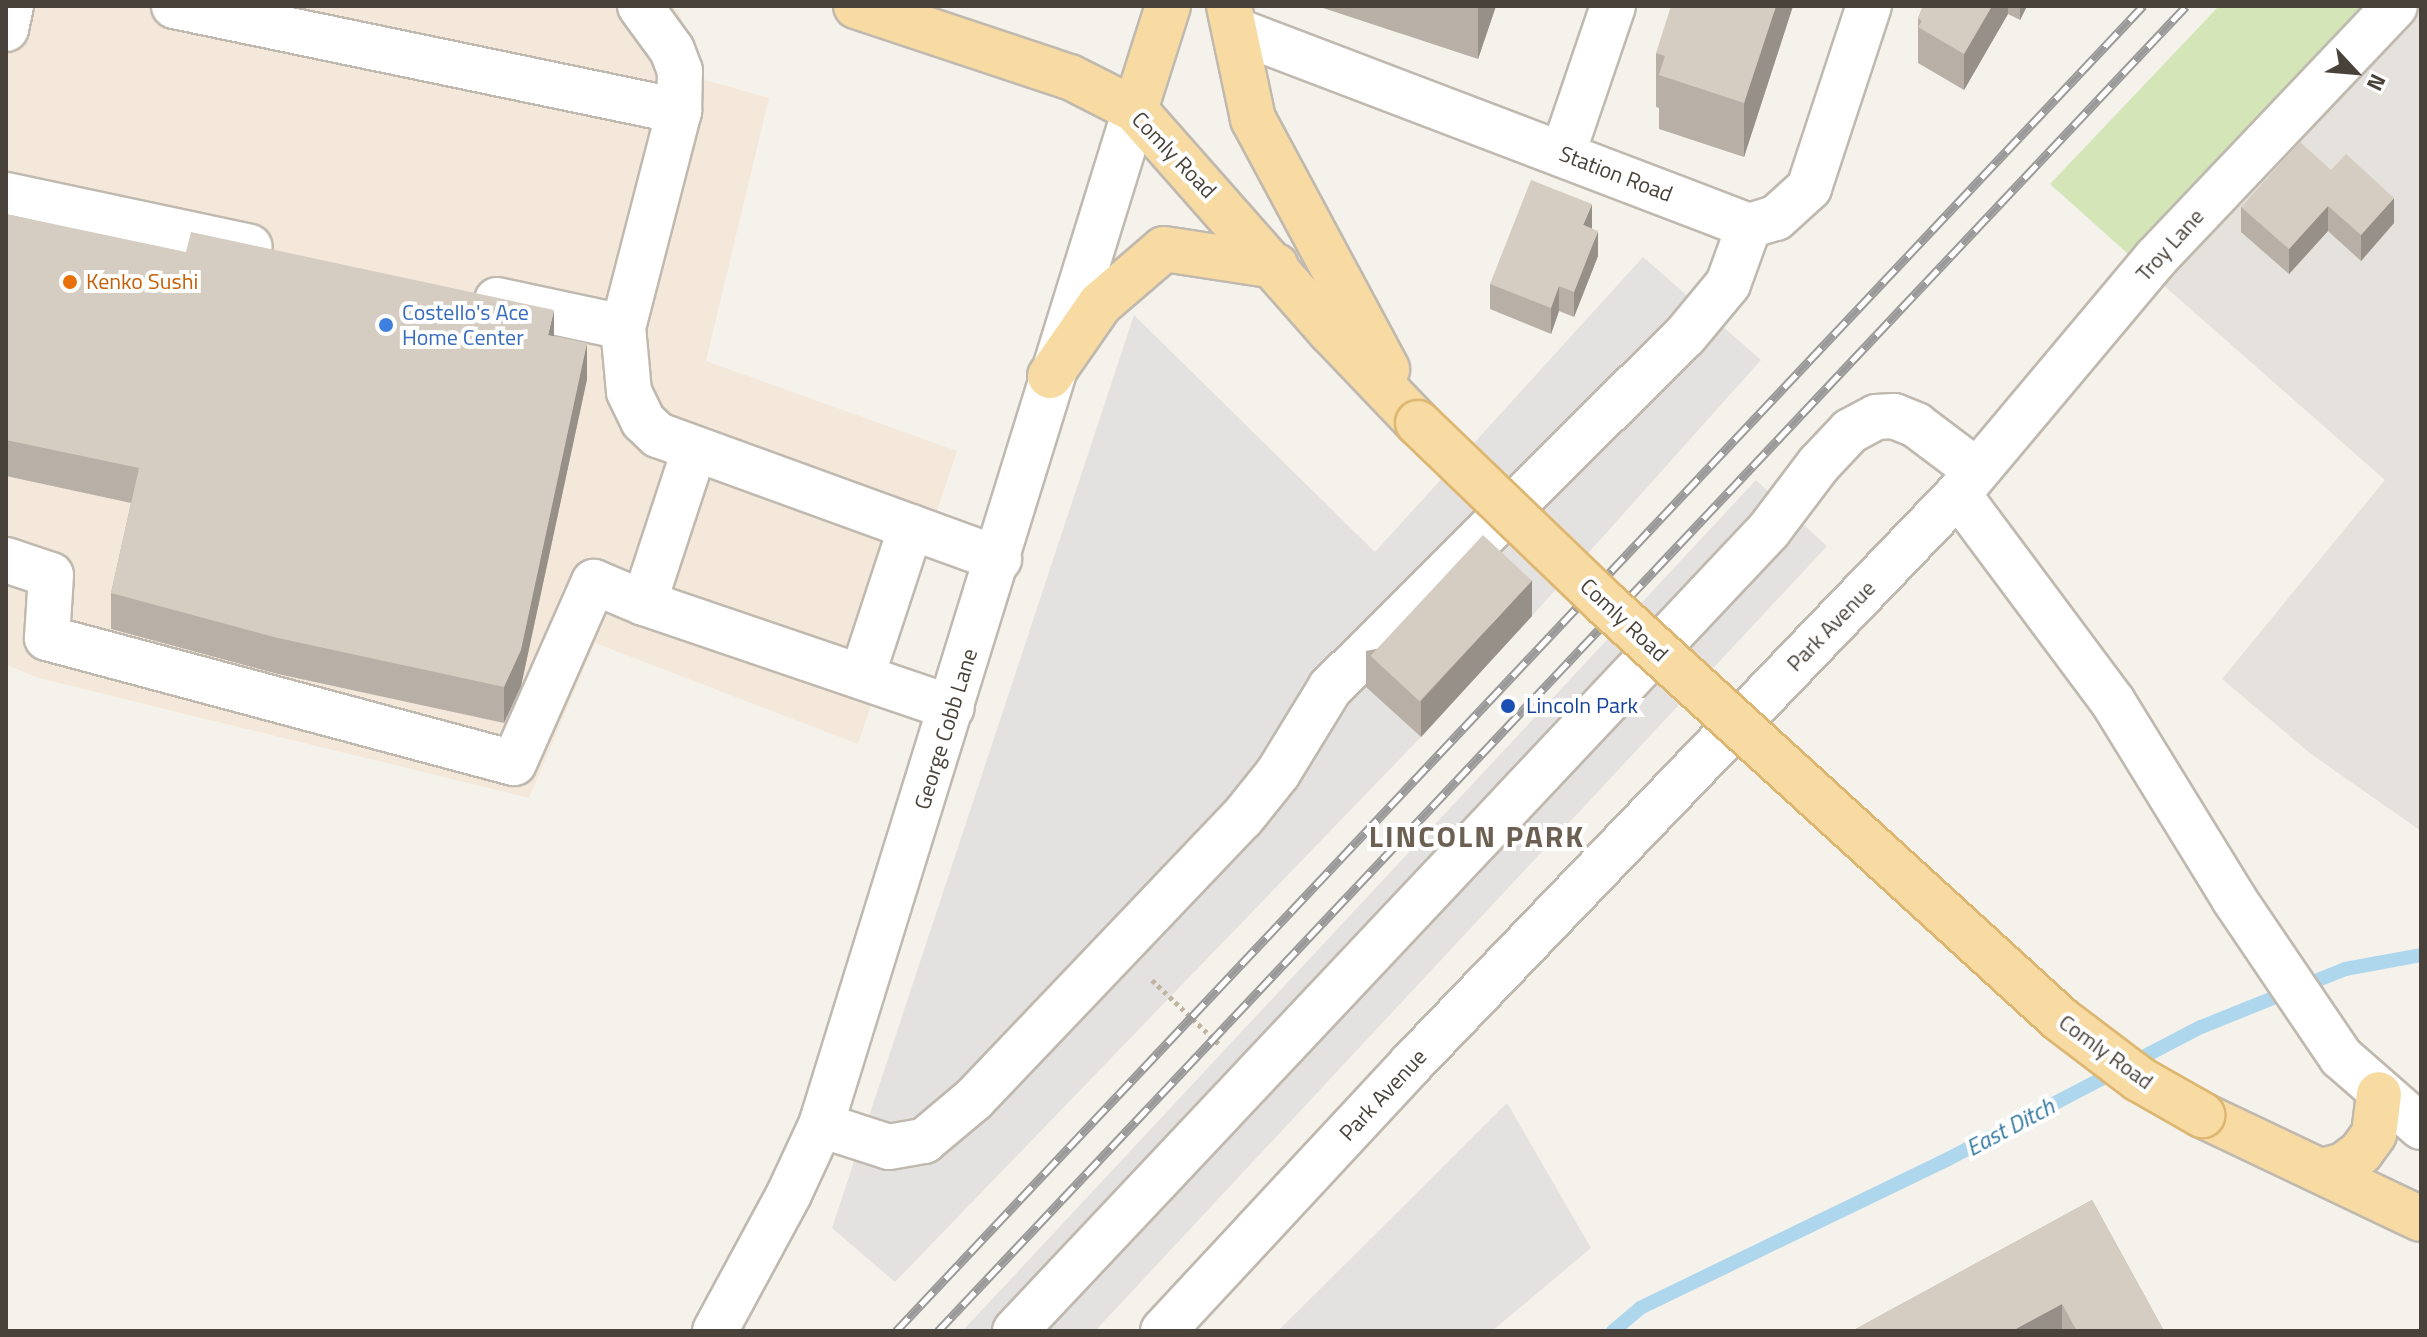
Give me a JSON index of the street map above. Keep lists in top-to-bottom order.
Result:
{
  "streets": {
    "main road": ["Comly Road"],
    "street": [
      "Station Road",
      "Troy Lane",
      "Park Avenue",
      "George Cobb Lane"
    ]
  },
  "crossings": [
    ["Comly Road", "George Cobb Lane"],
    ["Troy Lane", "Park Avenue"]
  ],
  "districts": ["LINCOLN PARK"],
  "water": ["East Ditch"],
  "places": ["Kenko Sushi", "Costello's Ace Home Center", "Lincoln Park"],
  "north": "bottom right"
}
